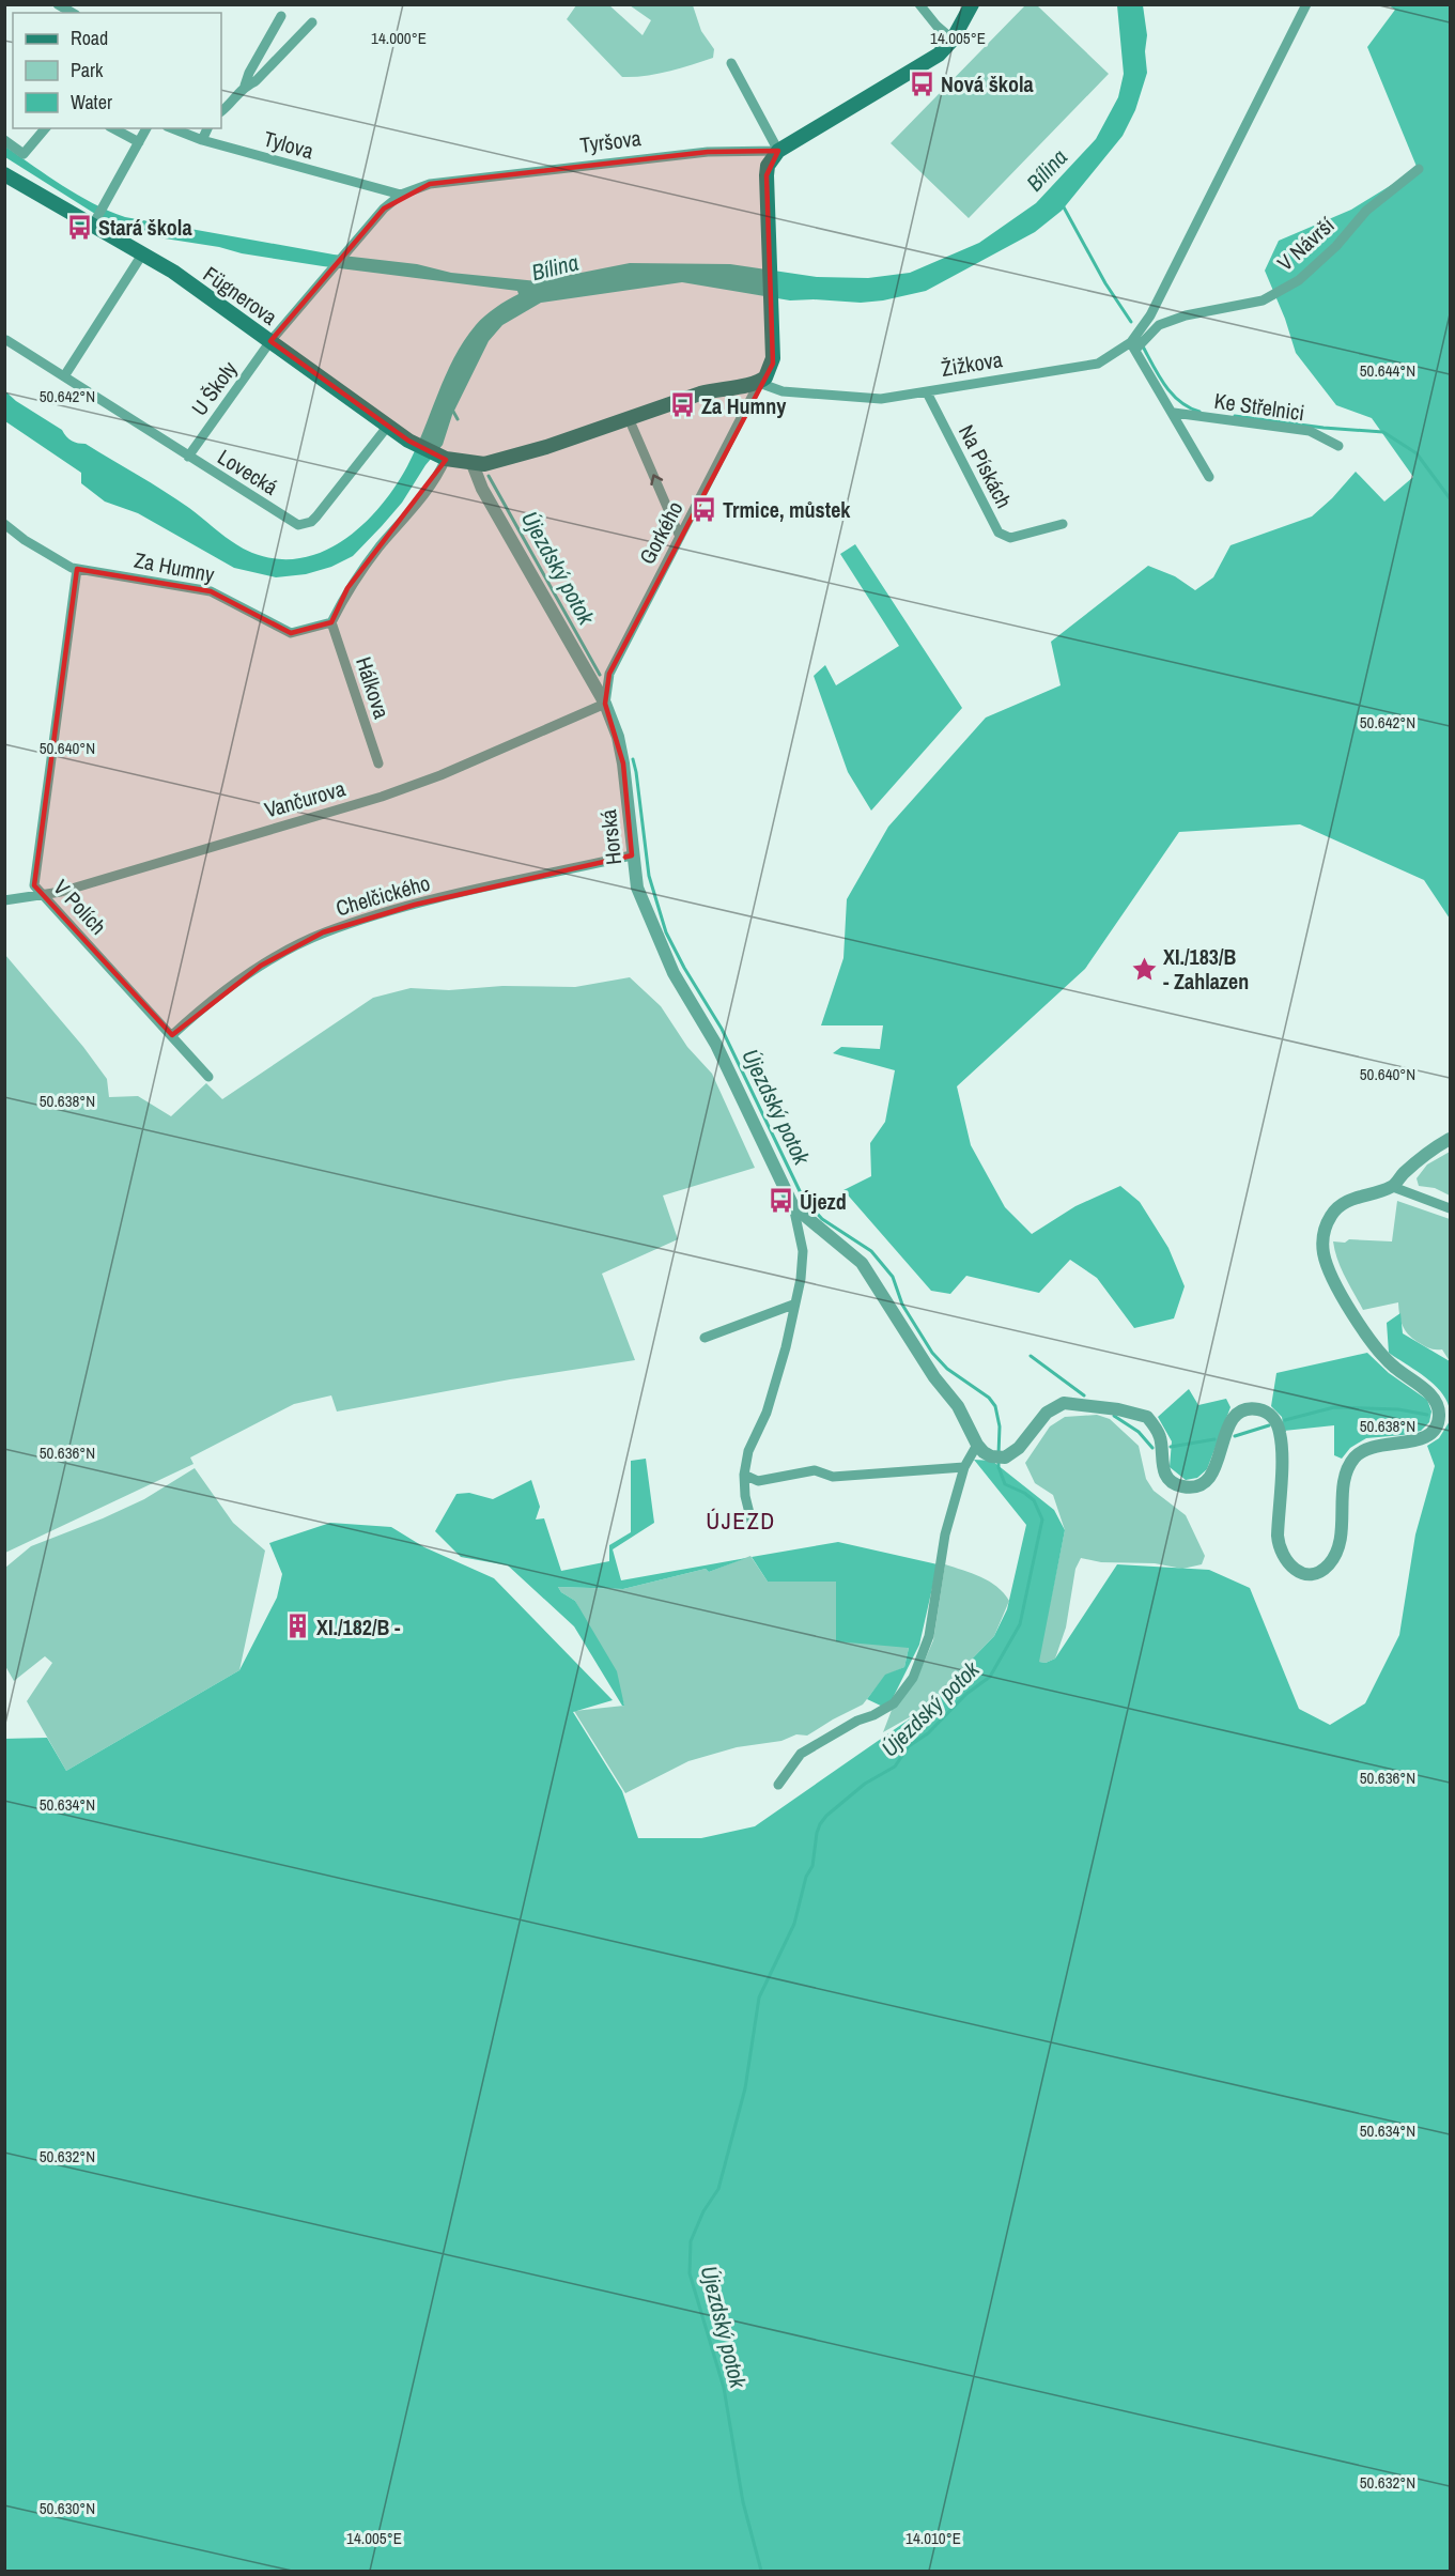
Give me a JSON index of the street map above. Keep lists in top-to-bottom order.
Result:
{
  "streets": {
    "main road": ["Fügnerova", "Žižkova"],
    "street": [
      "Tyršova",
      "Tylova",
      "V Návrší",
      "U Školy",
      "Ke Střelnici",
      "Na Pískách",
      "Lovecká",
      "Gorkého",
      "Za Humny",
      "Hálkova",
      "Vančurova",
      "Horská",
      "Chelčického",
      "V Polích"
    ]
  },
  "crossings": [
    ["Tyršova", "Tylova"],
    ["Tyršova", "Fügnerova"],
    ["Tyršova", "U Školy"],
    ["V Návrší", "Žižkova"],
    ["Fügnerova", "Žižkova"],
    ["Fügnerova", "U Školy"],
    ["Fügnerova", "Lovecká"],
    ["Žižkova", "Na Pískách"],
    ["Žižkova", "Gorkého"],
    ["Žižkova", "Horská"],
    ["U Školy", "Lovecká"],
    ["Gorkého", "Vančurova"],
    ["Gorkého", "Horská"],
    ["Za Humny", "Hálkova"],
    ["Za Humny", "V Polích"],
    ["Vančurova", "Horská"],
    ["Vančurova", "V Polích"],
    ["Horská", "Chelčického"],
    ["Chelčického", "V Polích"]
  ],
  "districts": ["ÚJEZD"],
  "water": ["Bílina", "Újezdský potok"],
  "places": {
    "bus stop": [
      "Nová škola",
      "Stará škola",
      "Za Humny",
      "Trmice, můstek",
      "Újezd"
    ],
    "place": ["XI./183/B - Zahlazen"],
    "building": ["XI./182/B -"]
  },
  "legend": ["Road", "Park", "Water"],
  "coordinates": [
    "14.000°E",
    "14.005°E",
    "50.644°N",
    "50.642°N",
    "50.640°N",
    "50.638°N",
    "50.636°N",
    "50.634°N",
    "50.632°N",
    "50.630°N",
    "14.010°E"
  ]
}
